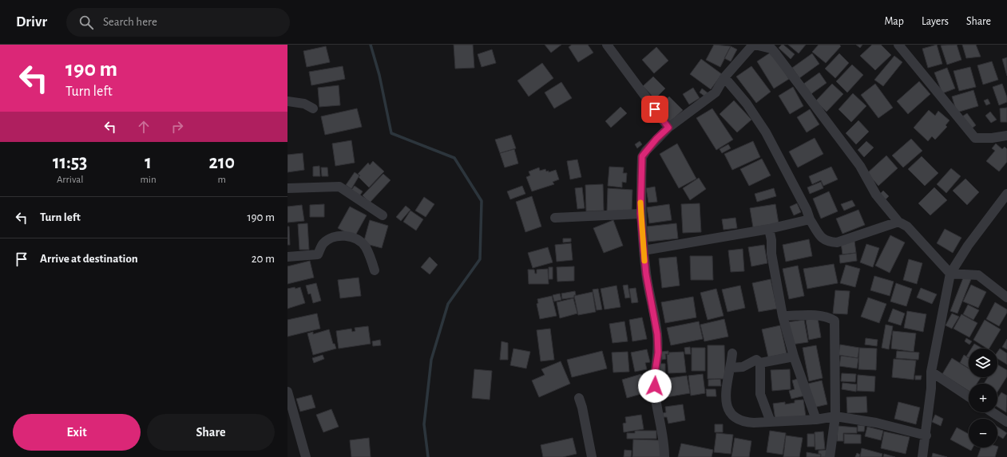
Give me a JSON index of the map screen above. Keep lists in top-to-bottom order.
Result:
{
  "page": {
    "header": "Drivr",
    "search": "Search here",
    "nav": ["Map", "Layers", "Share"],
    "turn": ["190 m", "Turn left"],
    "eta": [
      "11:53",
      "Arrival",
      "1",
      "min",
      "210",
      "m"
    ],
    "list": [
      {
        "name": "Turn left",
        "value": "190 m"
      },
      {
        "name": "Arrive at destination",
        "value": "20 m"
      }
    ],
    "map_buttons": ["+", "−"],
    "buttons": ["Exit", "Share"]
  }
}
